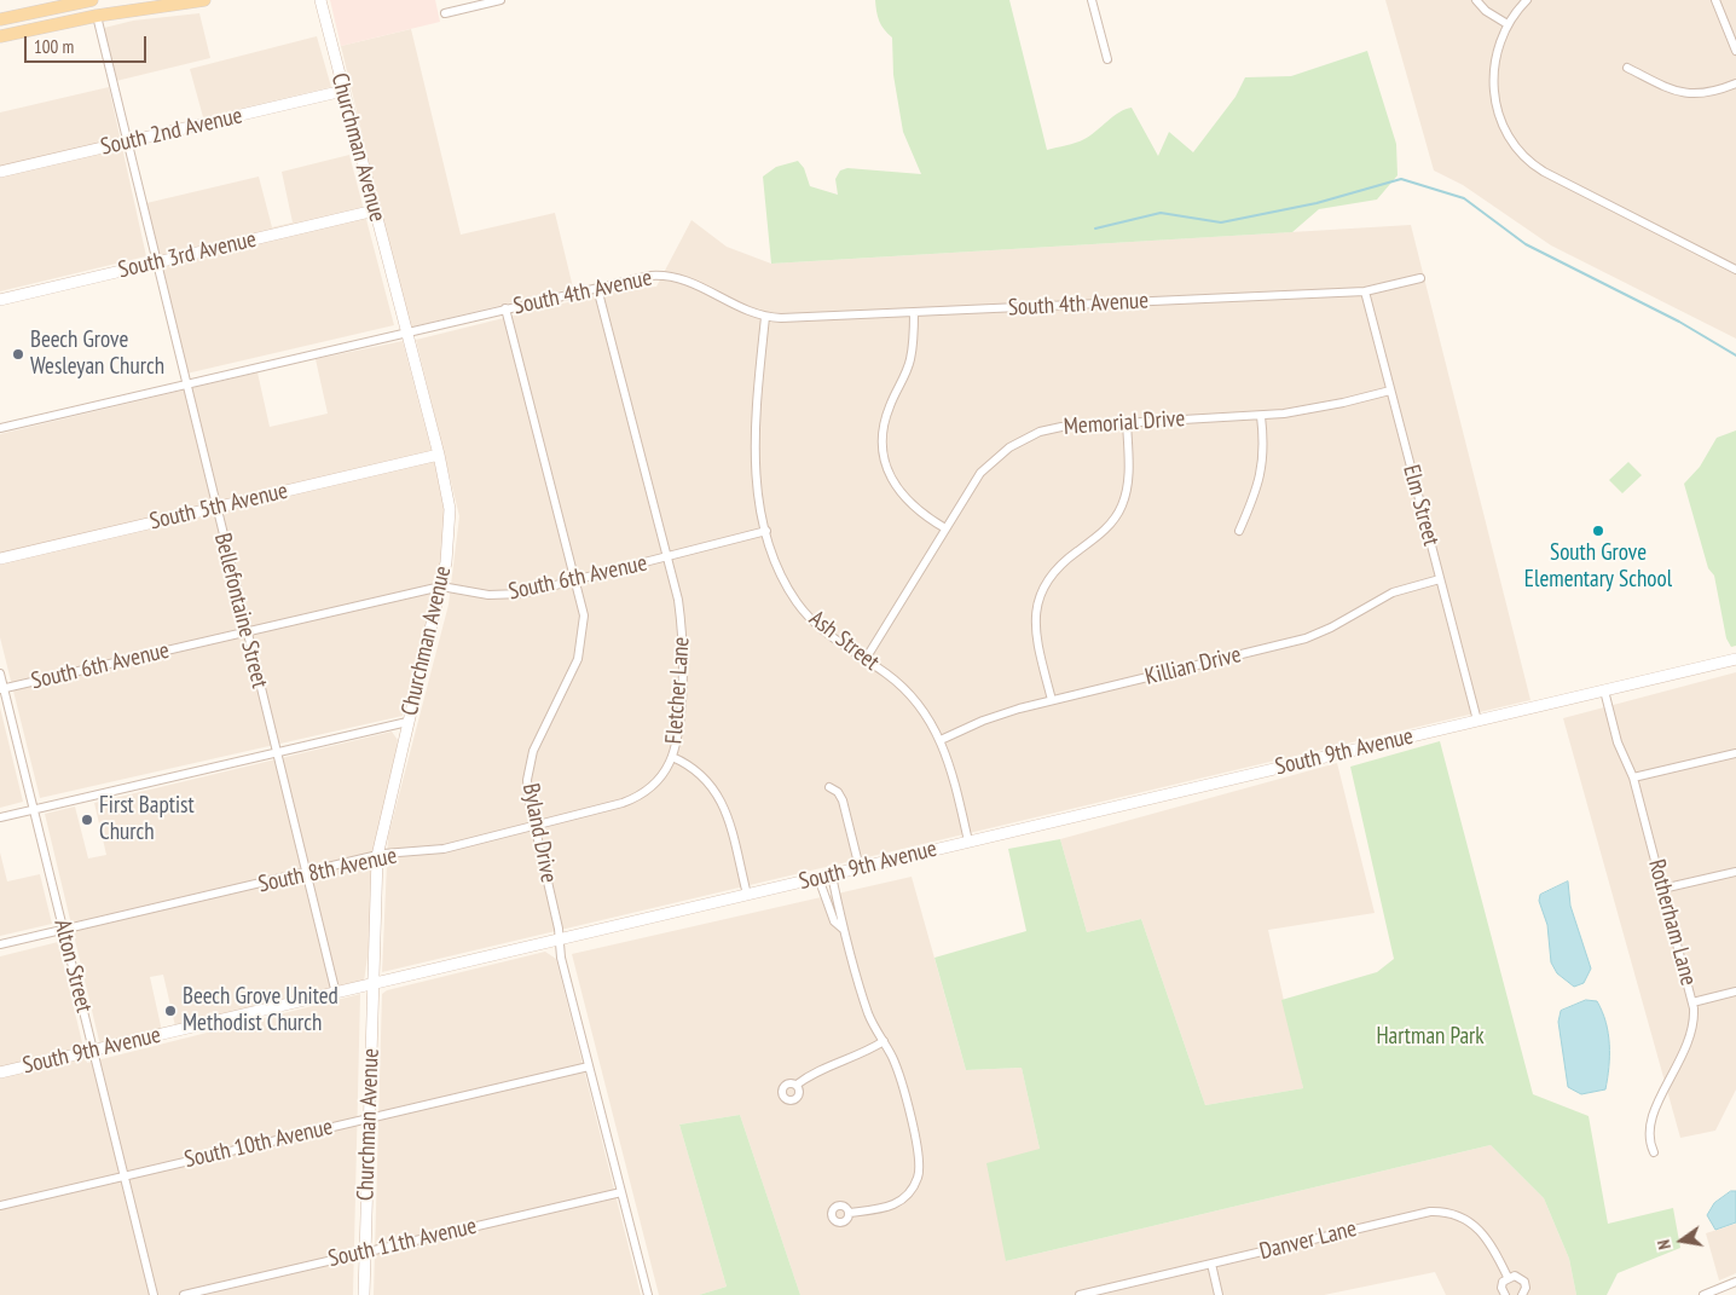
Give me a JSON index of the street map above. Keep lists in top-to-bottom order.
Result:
{
  "streets": {
    "street": [
      "South 2nd Avenue",
      "Churchman Avenue",
      "South 3rd Avenue",
      "South 4th Avenue",
      "Memorial Drive",
      "Elm Street",
      "South 5th Avenue",
      "South 6th Avenue",
      "Bellefontaine Street",
      "Ash Street",
      "Killian Drive",
      "Fletcher Lane",
      "South 9th Avenue",
      "Byland Drive",
      "South 8th Avenue",
      "Rotherham Lane",
      "Alton Street",
      "South 10th Avenue",
      "Danver Lane",
      "South 11th Avenue"
    ]
  },
  "crossings": [
    ["South 2nd Avenue", "Churchman Avenue"],
    ["South 2nd Avenue", "Bellefontaine Street"],
    ["Churchman Avenue", "South 3rd Avenue"],
    ["Churchman Avenue", "South 4th Avenue"],
    ["Churchman Avenue", "South 5th Avenue"],
    ["Churchman Avenue", "South 6th Avenue"],
    ["Churchman Avenue", "South 9th Avenue"],
    ["Churchman Avenue", "South 8th Avenue"],
    ["Churchman Avenue", "South 10th Avenue"],
    ["Churchman Avenue", "South 11th Avenue"],
    ["South 3rd Avenue", "Bellefontaine Street"],
    ["South 4th Avenue", "Elm Street"],
    ["South 4th Avenue", "Bellefontaine Street"],
    ["South 4th Avenue", "Ash Street"],
    ["South 4th Avenue", "Fletcher Lane"],
    ["South 4th Avenue", "Byland Drive"],
    ["Memorial Drive", "Elm Street"],
    ["Memorial Drive", "Ash Street"],
    ["Elm Street", "Killian Drive"],
    ["Elm Street", "South 9th Avenue"],
    ["South 5th Avenue", "Bellefontaine Street"],
    ["South 6th Avenue", "Bellefontaine Street"],
    ["South 6th Avenue", "Ash Street"],
    ["South 6th Avenue", "Fletcher Lane"],
    ["South 6th Avenue", "Byland Drive"],
    ["South 6th Avenue", "Alton Street"],
    ["Bellefontaine Street", "South 9th Avenue"],
    ["Bellefontaine Street", "South 8th Avenue"],
    ["Ash Street", "Killian Drive"],
    ["Ash Street", "South 9th Avenue"],
    ["Fletcher Lane", "South 9th Avenue"],
    ["Fletcher Lane", "South 8th Avenue"],
    ["South 9th Avenue", "Byland Drive"],
    ["South 9th Avenue", "Rotherham Lane"],
    ["South 9th Avenue", "Alton Street"],
    ["Byland Drive", "South 8th Avenue"],
    ["Byland Drive", "South 10th Avenue"],
    ["Byland Drive", "South 11th Avenue"],
    ["South 8th Avenue", "Alton Street"],
    ["Alton Street", "South 10th Avenue"]
  ],
  "parks": ["Hartman Park"],
  "places": [
    "Beech Grove Wesleyan Church",
    "South Grove Elementary School",
    "First Baptist Church",
    "Beech Grove United Methodist Church"
  ],
  "scale_bar": "100 m",
  "north": "left"
}
